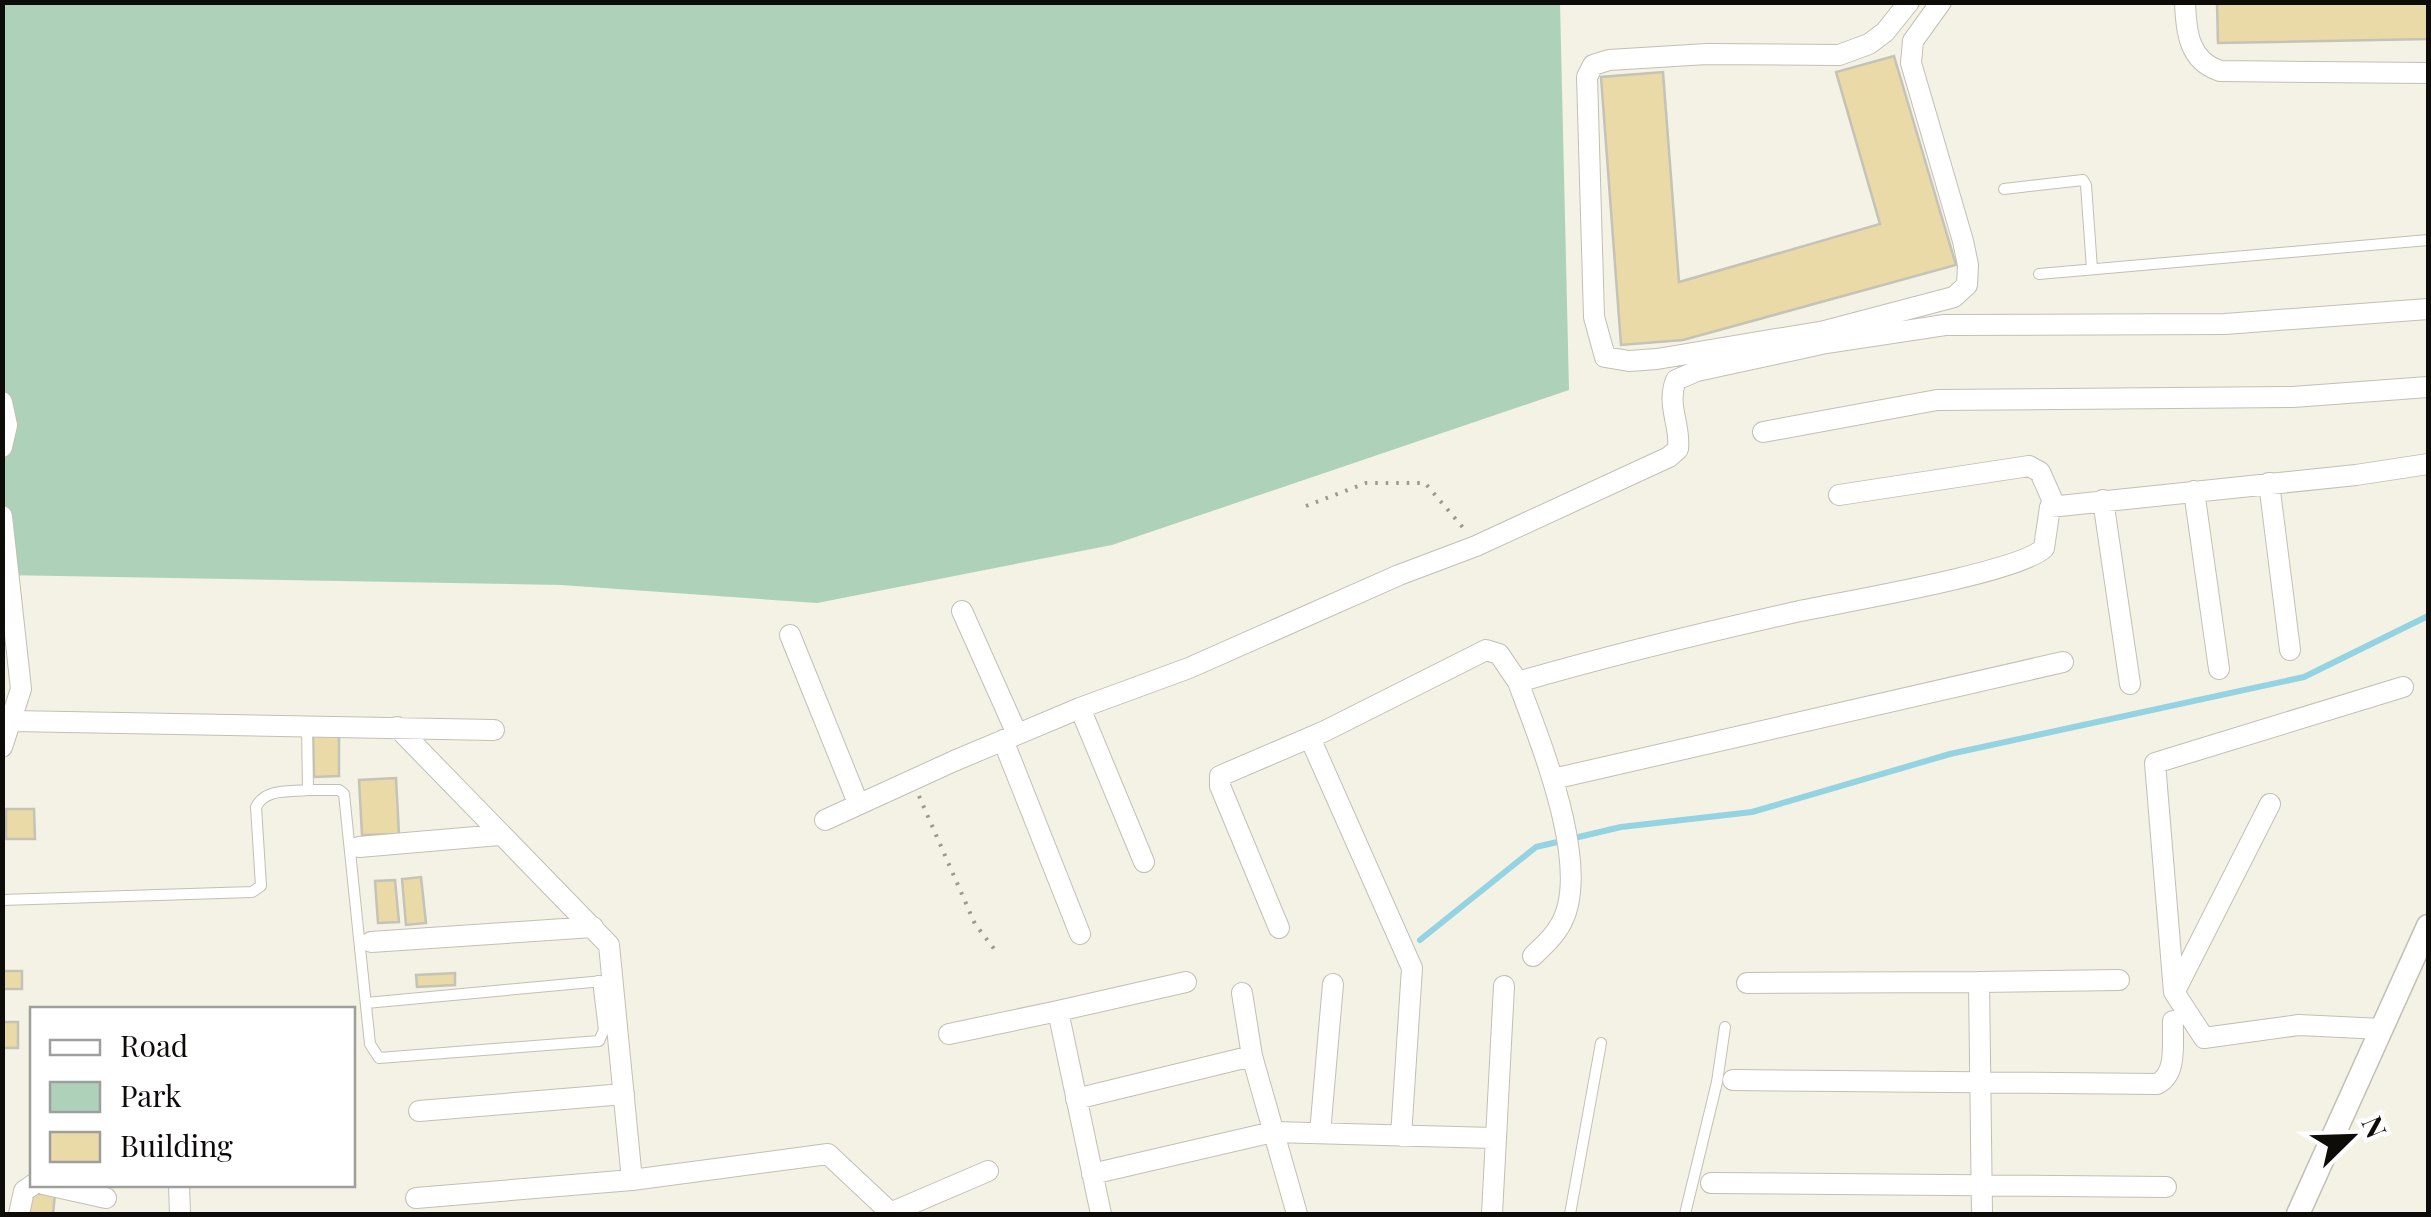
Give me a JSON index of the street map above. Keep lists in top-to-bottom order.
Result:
{
  "legend": ["Road", "Park", "Building"],
  "north": "top right"
}
